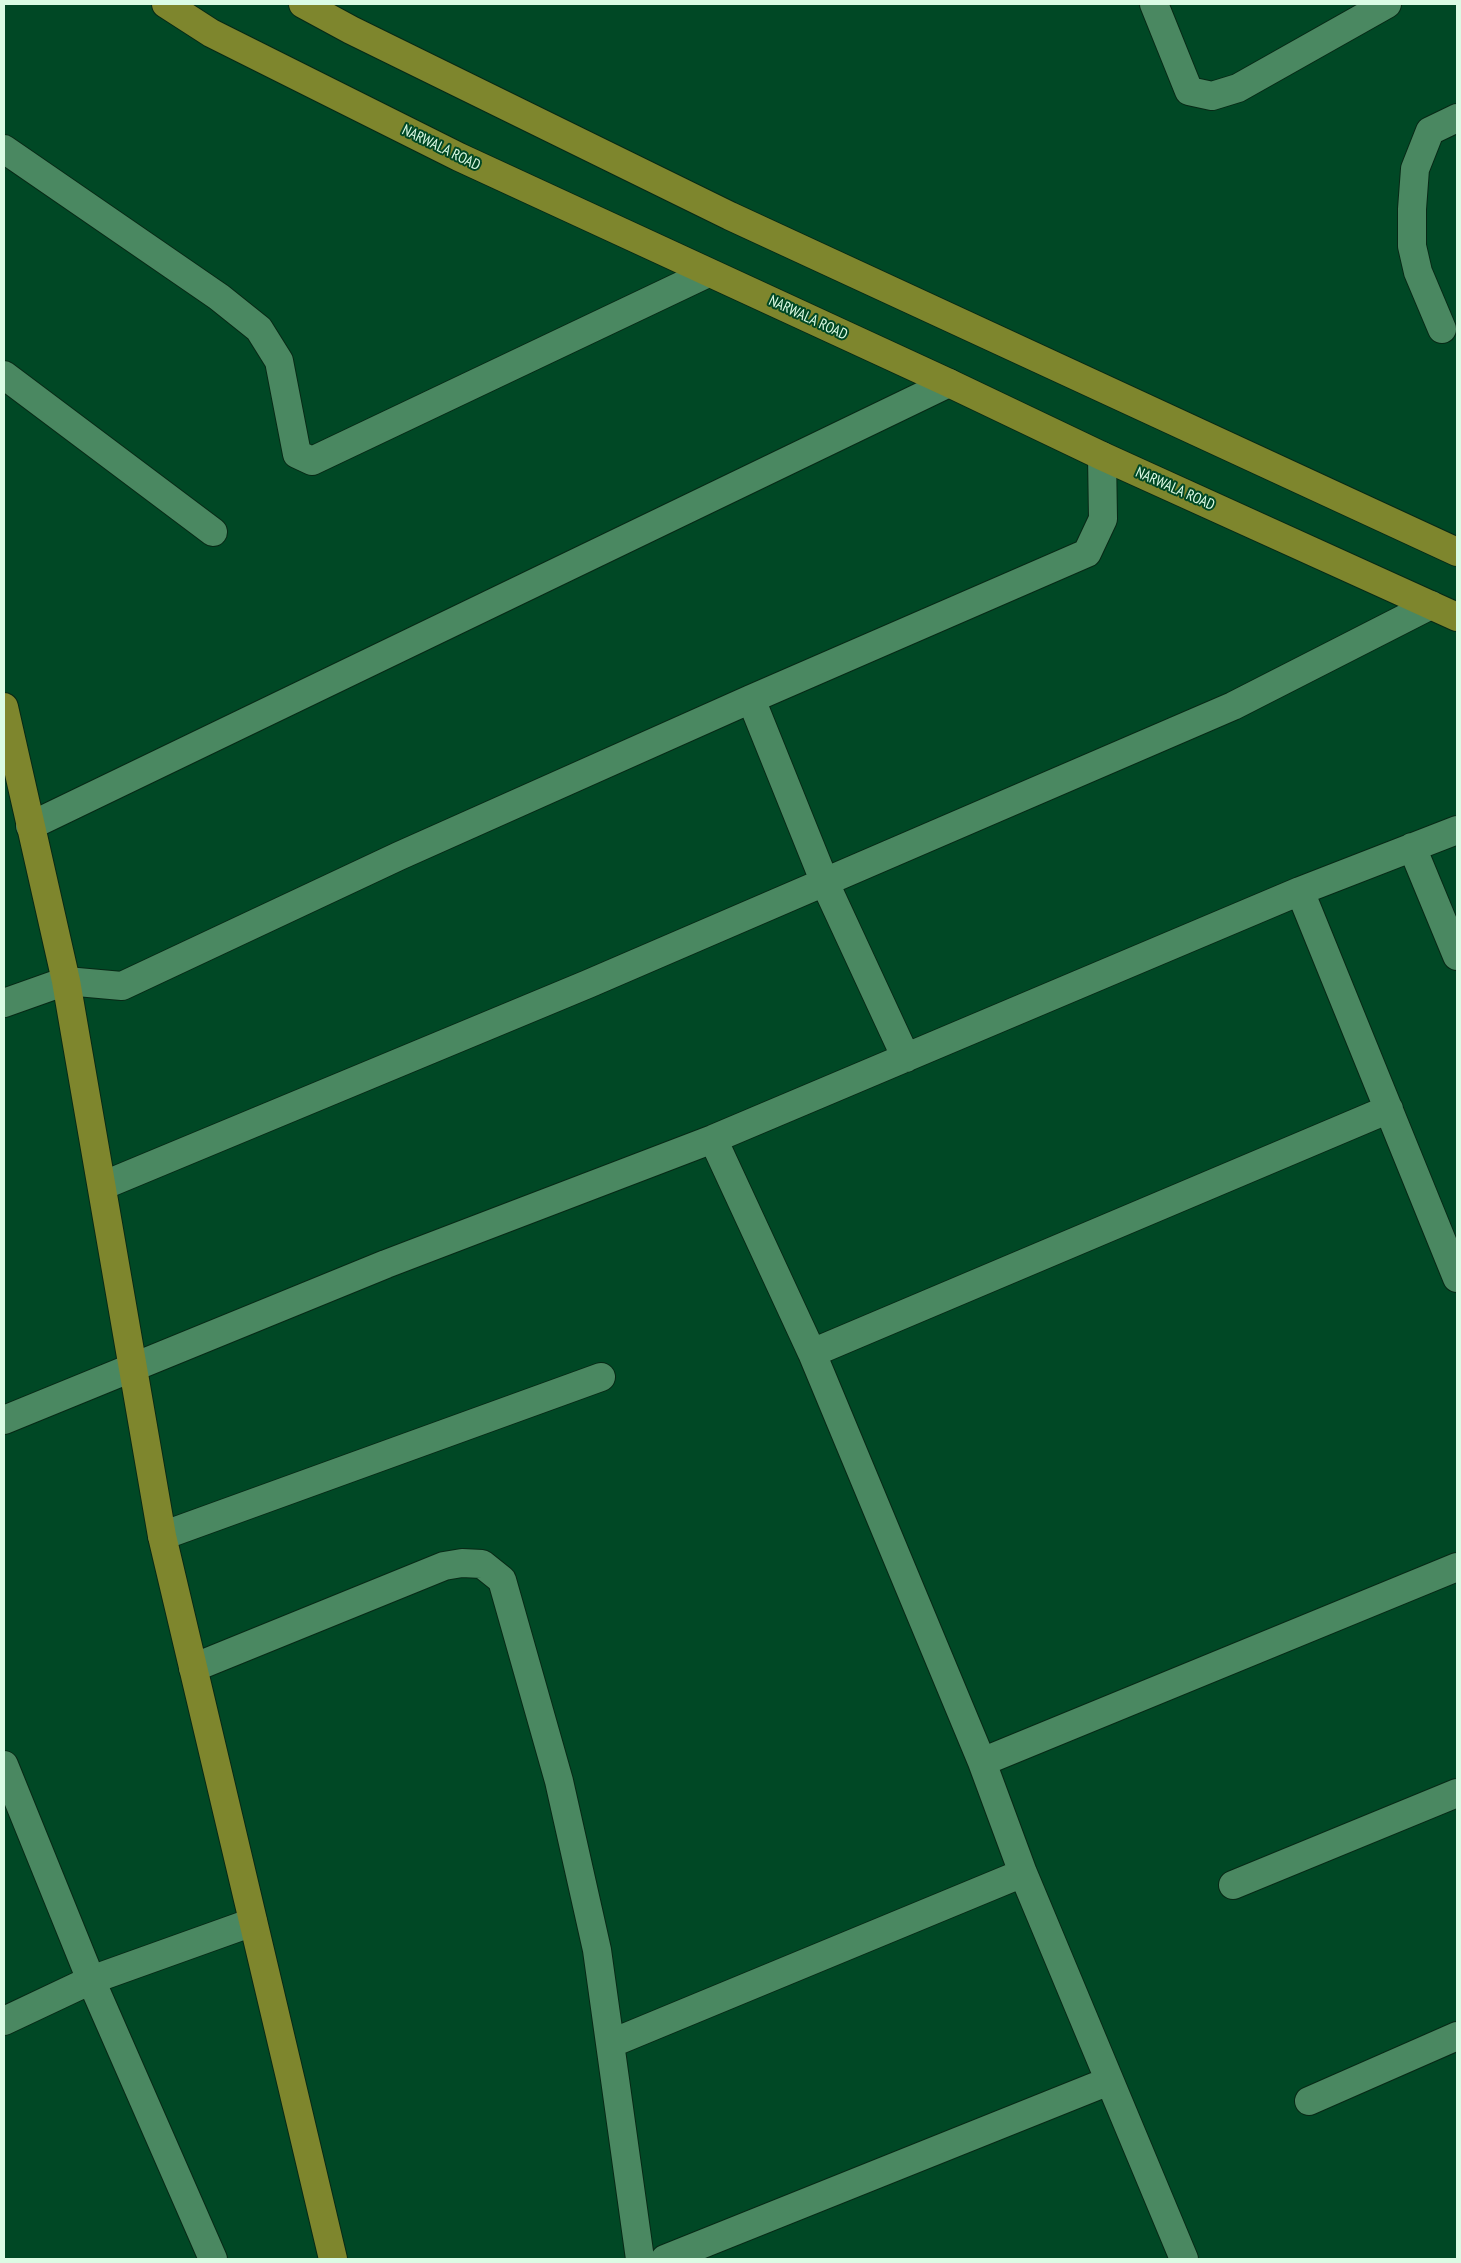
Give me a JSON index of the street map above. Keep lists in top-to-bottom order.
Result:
{
  "streets": {
    "main road": ["NARWALA ROAD"]
  }
}
